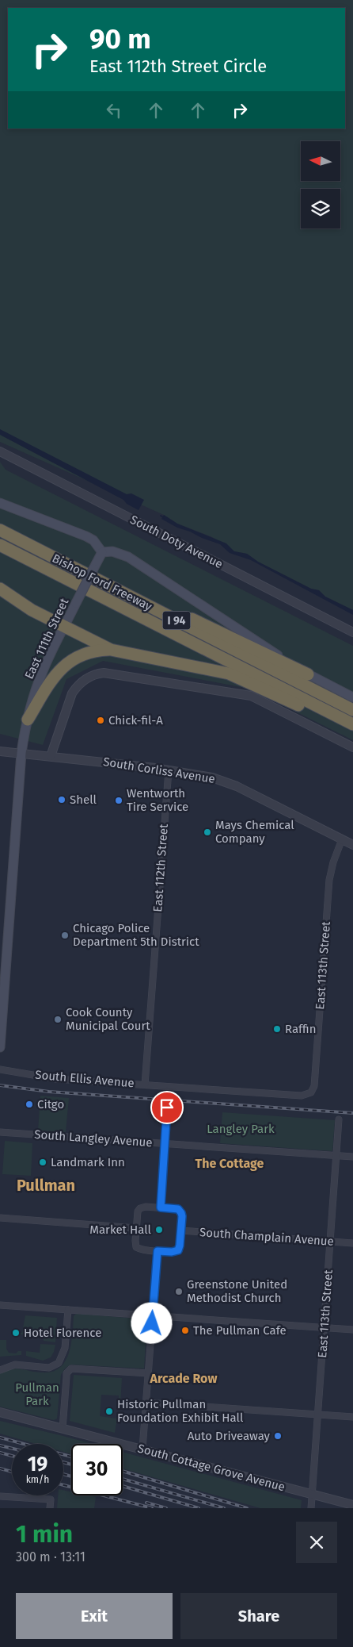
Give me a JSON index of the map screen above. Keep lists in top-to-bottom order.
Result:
{
  "streets": {
    "highway": ["Bishop Ford Freeway", "I 94"],
    "main road": ["East 111th Street"],
    "street": [
      "South Doty Avenue",
      "South Corliss Avenue",
      "East 112th Street",
      "East 113th Street",
      "South Ellis Avenue",
      "South Langley Avenue",
      "South Champlain Avenue",
      "South Cottage Grove Avenue"
    ]
  },
  "crossings": [
    ["East 111th Street", "South Corliss Avenue"],
    ["South Corliss Avenue", "East 112th Street"],
    ["South Corliss Avenue", "East 113th Street"],
    ["East 112th Street", "South Ellis Avenue"],
    ["East 113th Street", "South Ellis Avenue"],
    ["East 113th Street", "South Langley Avenue"],
    ["East 113th Street", "South Champlain Avenue"],
    ["East 113th Street", "South Cottage Grove Avenue"]
  ],
  "districts": ["The Cottage", "Pullman", "Arcade Row"],
  "parks": ["Langley Park", "Pullman Park"],
  "places": [
    "Chick-fil-A",
    "Shell",
    "Wentworth Tire Service",
    "Mays Chemical Company",
    "Chicago Police Department 5th District",
    "Cook County Municipal Court",
    "Raffin",
    "Citgo",
    "Landmark Inn",
    "Market Hall",
    "Greenstone United Methodist Church",
    "The Pullman Cafe",
    "Hotel Florence",
    "Historic Pullman Foundation Exhibit Hall",
    "Auto Driveaway"
  ],
  "north": "left",
  "page": {
    "turn": ["90 m", "East 112th Street Circle"],
    "speed": "19 km/h",
    "limit": "30",
    "heading": ["1 min", "300 m · 13:11"],
    "buttons": ["Exit", "Share"]
  }
}
